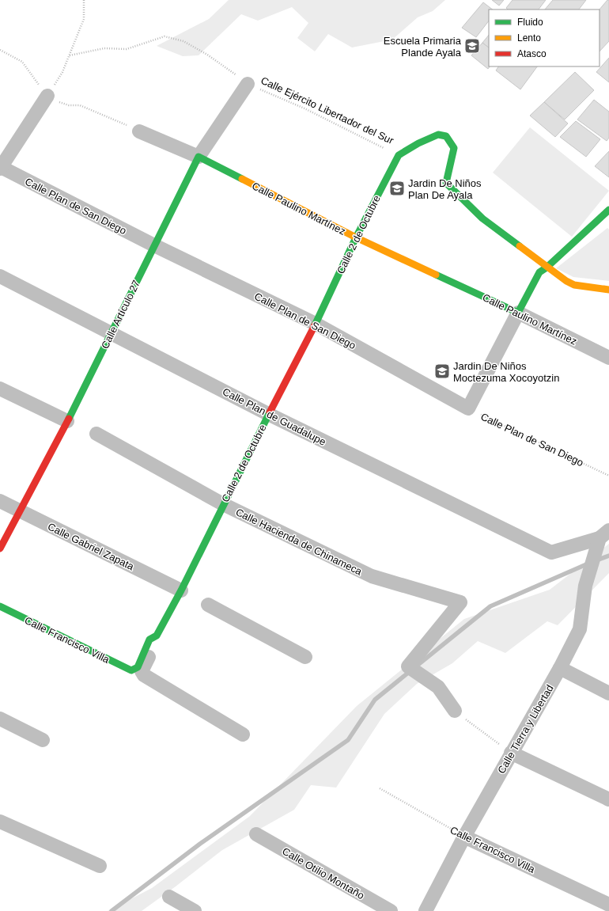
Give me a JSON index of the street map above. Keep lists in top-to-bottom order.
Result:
{
  "streets": {
    "street": [
      "Calle Ejército Libertador del Sur",
      "Calle Plan de San Diego",
      "Calle Paulino Martínez",
      "Calle 2 de Octubre",
      "Calle Artículo 27",
      "Calle Plan de Guadalupe",
      "Calle Hacienda de Chinameca",
      "Calle Gabriel Zapata",
      "Calle Francisco Villa",
      "Calle Tierra y Libertad",
      "Calle Otilio Montaño"
    ]
  },
  "crossings": [
    ["Calle Ejército Libertador del Sur", "Calle 2 de Octubre"],
    ["Calle Ejército Libertador del Sur", "Calle Artículo 27"],
    ["Calle Plan de San Diego", "Calle 2 de Octubre"],
    ["Calle Plan de San Diego", "Calle Artículo 27"],
    ["Calle Paulino Martínez", "Calle 2 de Octubre"],
    ["Calle Paulino Martínez", "Calle Artículo 27"],
    ["Calle 2 de Octubre", "Calle Plan de Guadalupe"],
    ["Calle 2 de Octubre", "Calle Hacienda de Chinameca"],
    ["Calle 2 de Octubre", "Calle Gabriel Zapata"],
    ["Calle 2 de Octubre", "Calle Francisco Villa"],
    ["Calle Artículo 27", "Calle Plan de Guadalupe"],
    ["Calle Artículo 27", "Calle Gabriel Zapata"],
    ["Calle Plan de Guadalupe", "Calle Tierra y Libertad"],
    ["Calle Francisco Villa", "Calle Tierra y Libertad"]
  ],
  "places": {
    "school or university": ["Escuela Primaria Plande Ayala", "Jardin De Niños Plan De Ayala", "Jardin De Niños Moctezuma Xocoyotzin"]
  },
  "legend": ["Fluido", "Lento", "Atasco"]
}
